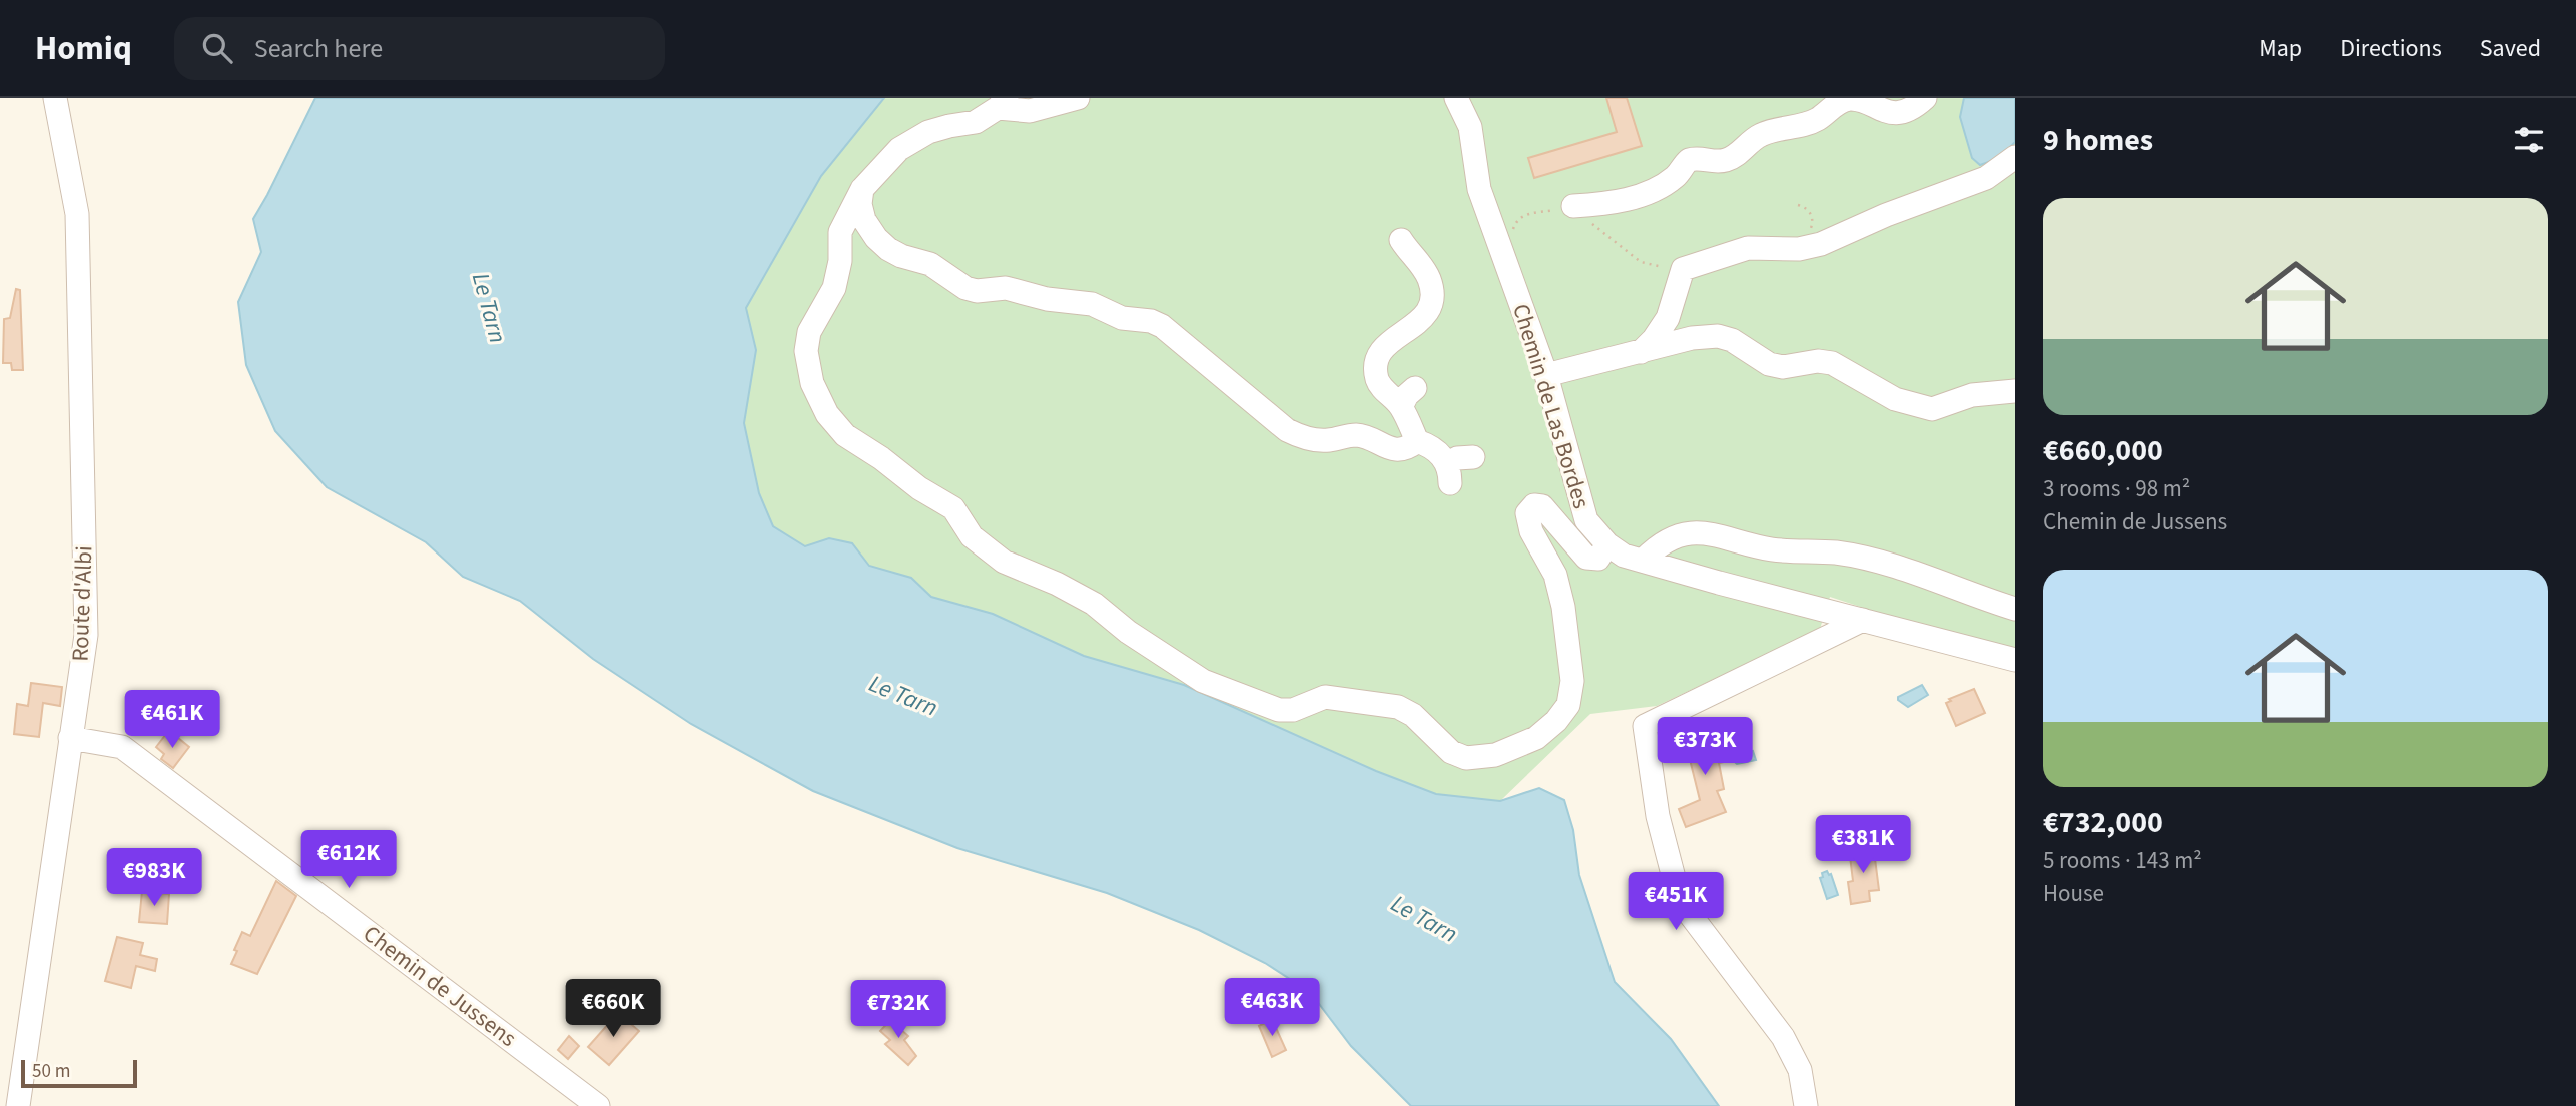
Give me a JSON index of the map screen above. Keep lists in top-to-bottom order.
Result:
{
  "streets": {
    "street": ["Chemin de Las Bordes", "Route d'Albi", "Chemin de Jussens"]
  },
  "crossings": [
    ["Route d'Albi", "Chemin de Jussens"]
  ],
  "water": ["Le Tarn"],
  "scale_bar": "50 m",
  "page": {
    "header": "Homiq",
    "search": "Search here",
    "nav": ["Map", "Directions", "Saved"],
    "heading": "9 homes",
    "list": [
      {
        "name": "€660,000",
        "note": "3 rooms · 98 m² · Chemin de Jussens"
      },
      {
        "name": "€732,000",
        "note": "5 rooms · 143 m² · House"
      }
    ],
    "price": [
      "€461K",
      "€373K",
      "€381K",
      "€612K",
      "€983K",
      "€451K",
      "€463K",
      "€660K",
      "€732K"
    ],
    "scale": "50 m"
  }
}
